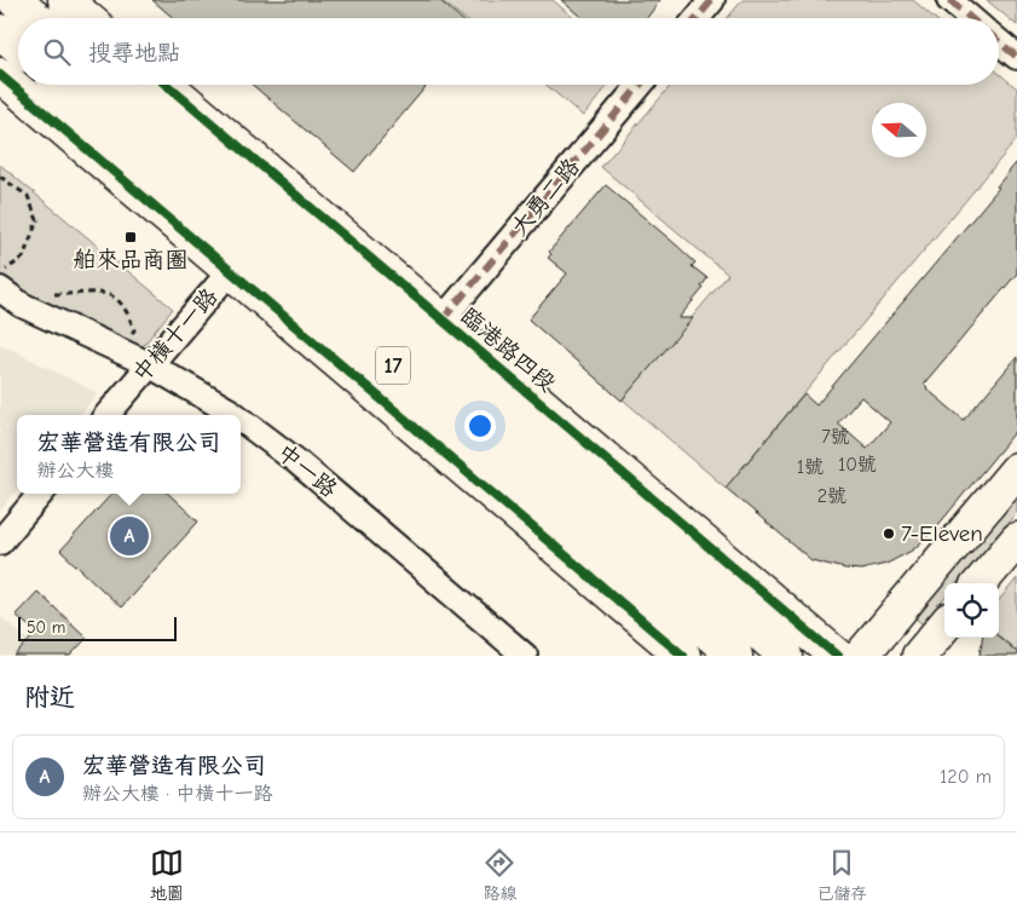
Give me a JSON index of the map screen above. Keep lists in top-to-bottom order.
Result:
{
  "streets": {
    "main road": ["臨港路四段", "17"],
    "street": ["大勇二路", "中橫十一路", "中一路"]
  },
  "crossings": [
    ["大勇二路", "臨港路四段"],
    ["中橫十一路", "臨港路四段"],
    ["中橫十一路", "17"],
    ["中橫十一路", "中一路"]
  ],
  "places": {
    "transit": ["舶來品商圈"],
    "other": ["7-Eleven"]
  },
  "house_numbers": [
    "7號",
    "10號",
    "1號",
    "2號"
  ],
  "scale_bar": "50 m",
  "north": "left",
  "page": {
    "search": "搜尋地點",
    "popup": ["宏華營造有限公司", "辦公大樓"],
    "pins": "A",
    "scale": "50 m",
    "heading": "附近",
    "list": [
      {
        "mark": "A",
        "name": "宏華營造有限公司",
        "note": "辦公大樓 · 中橫十一路",
        "value": "120 m"
      }
    ],
    "nav": ["地圖", "路線", "已儲存"]
  }
}
